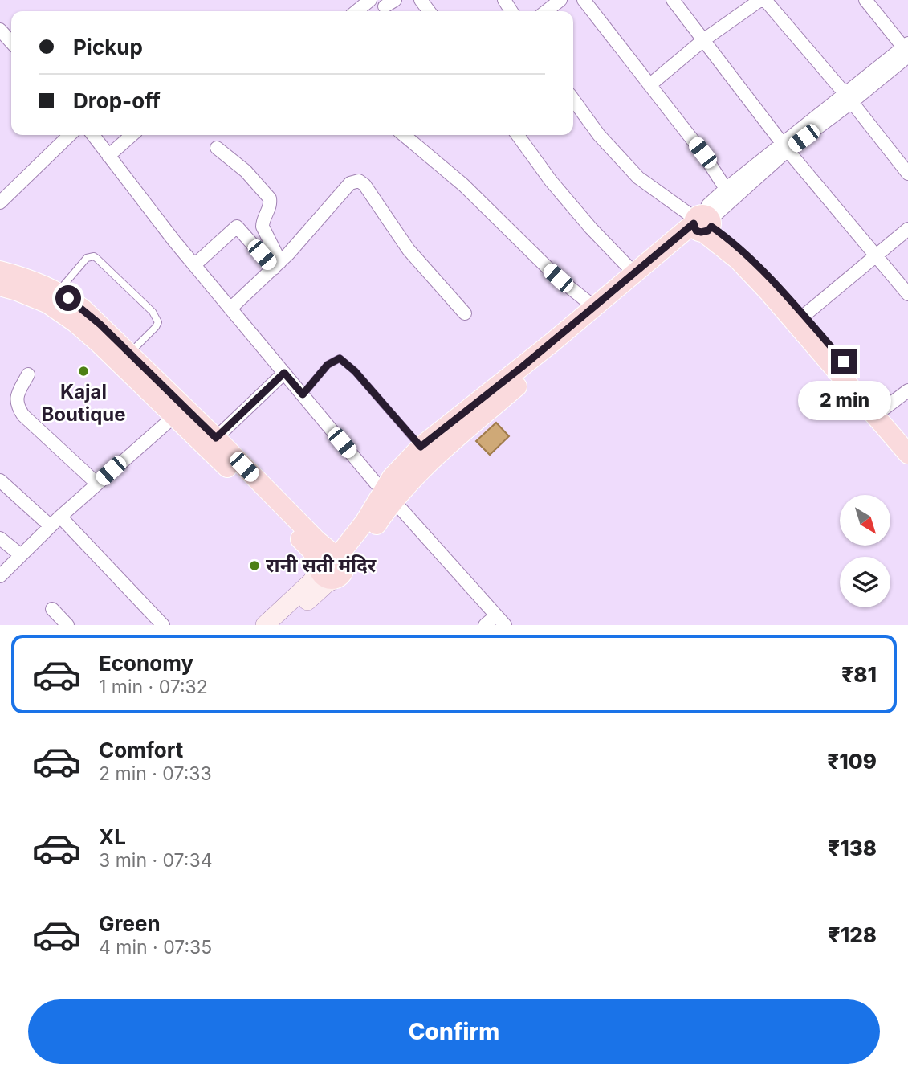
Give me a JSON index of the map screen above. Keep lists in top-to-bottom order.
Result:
{
  "places": ["Kajal Boutique", "रानी सती मंदिर"],
  "north": "bottom right",
  "page": {
    "banner": ["Pickup", "Drop-off"],
    "bubble": "2 min",
    "list": [
      {
        "name": "Economy",
        "note": "1 min · 07:32",
        "value": "₹81"
      },
      {
        "name": "Comfort",
        "note": "2 min · 07:33",
        "value": "₹109"
      },
      {
        "name": "XL",
        "note": "3 min · 07:34",
        "value": "₹138"
      },
      {
        "name": "Green",
        "note": "4 min · 07:35",
        "value": "₹128"
      }
    ],
    "buttons": "Confirm"
  }
}
